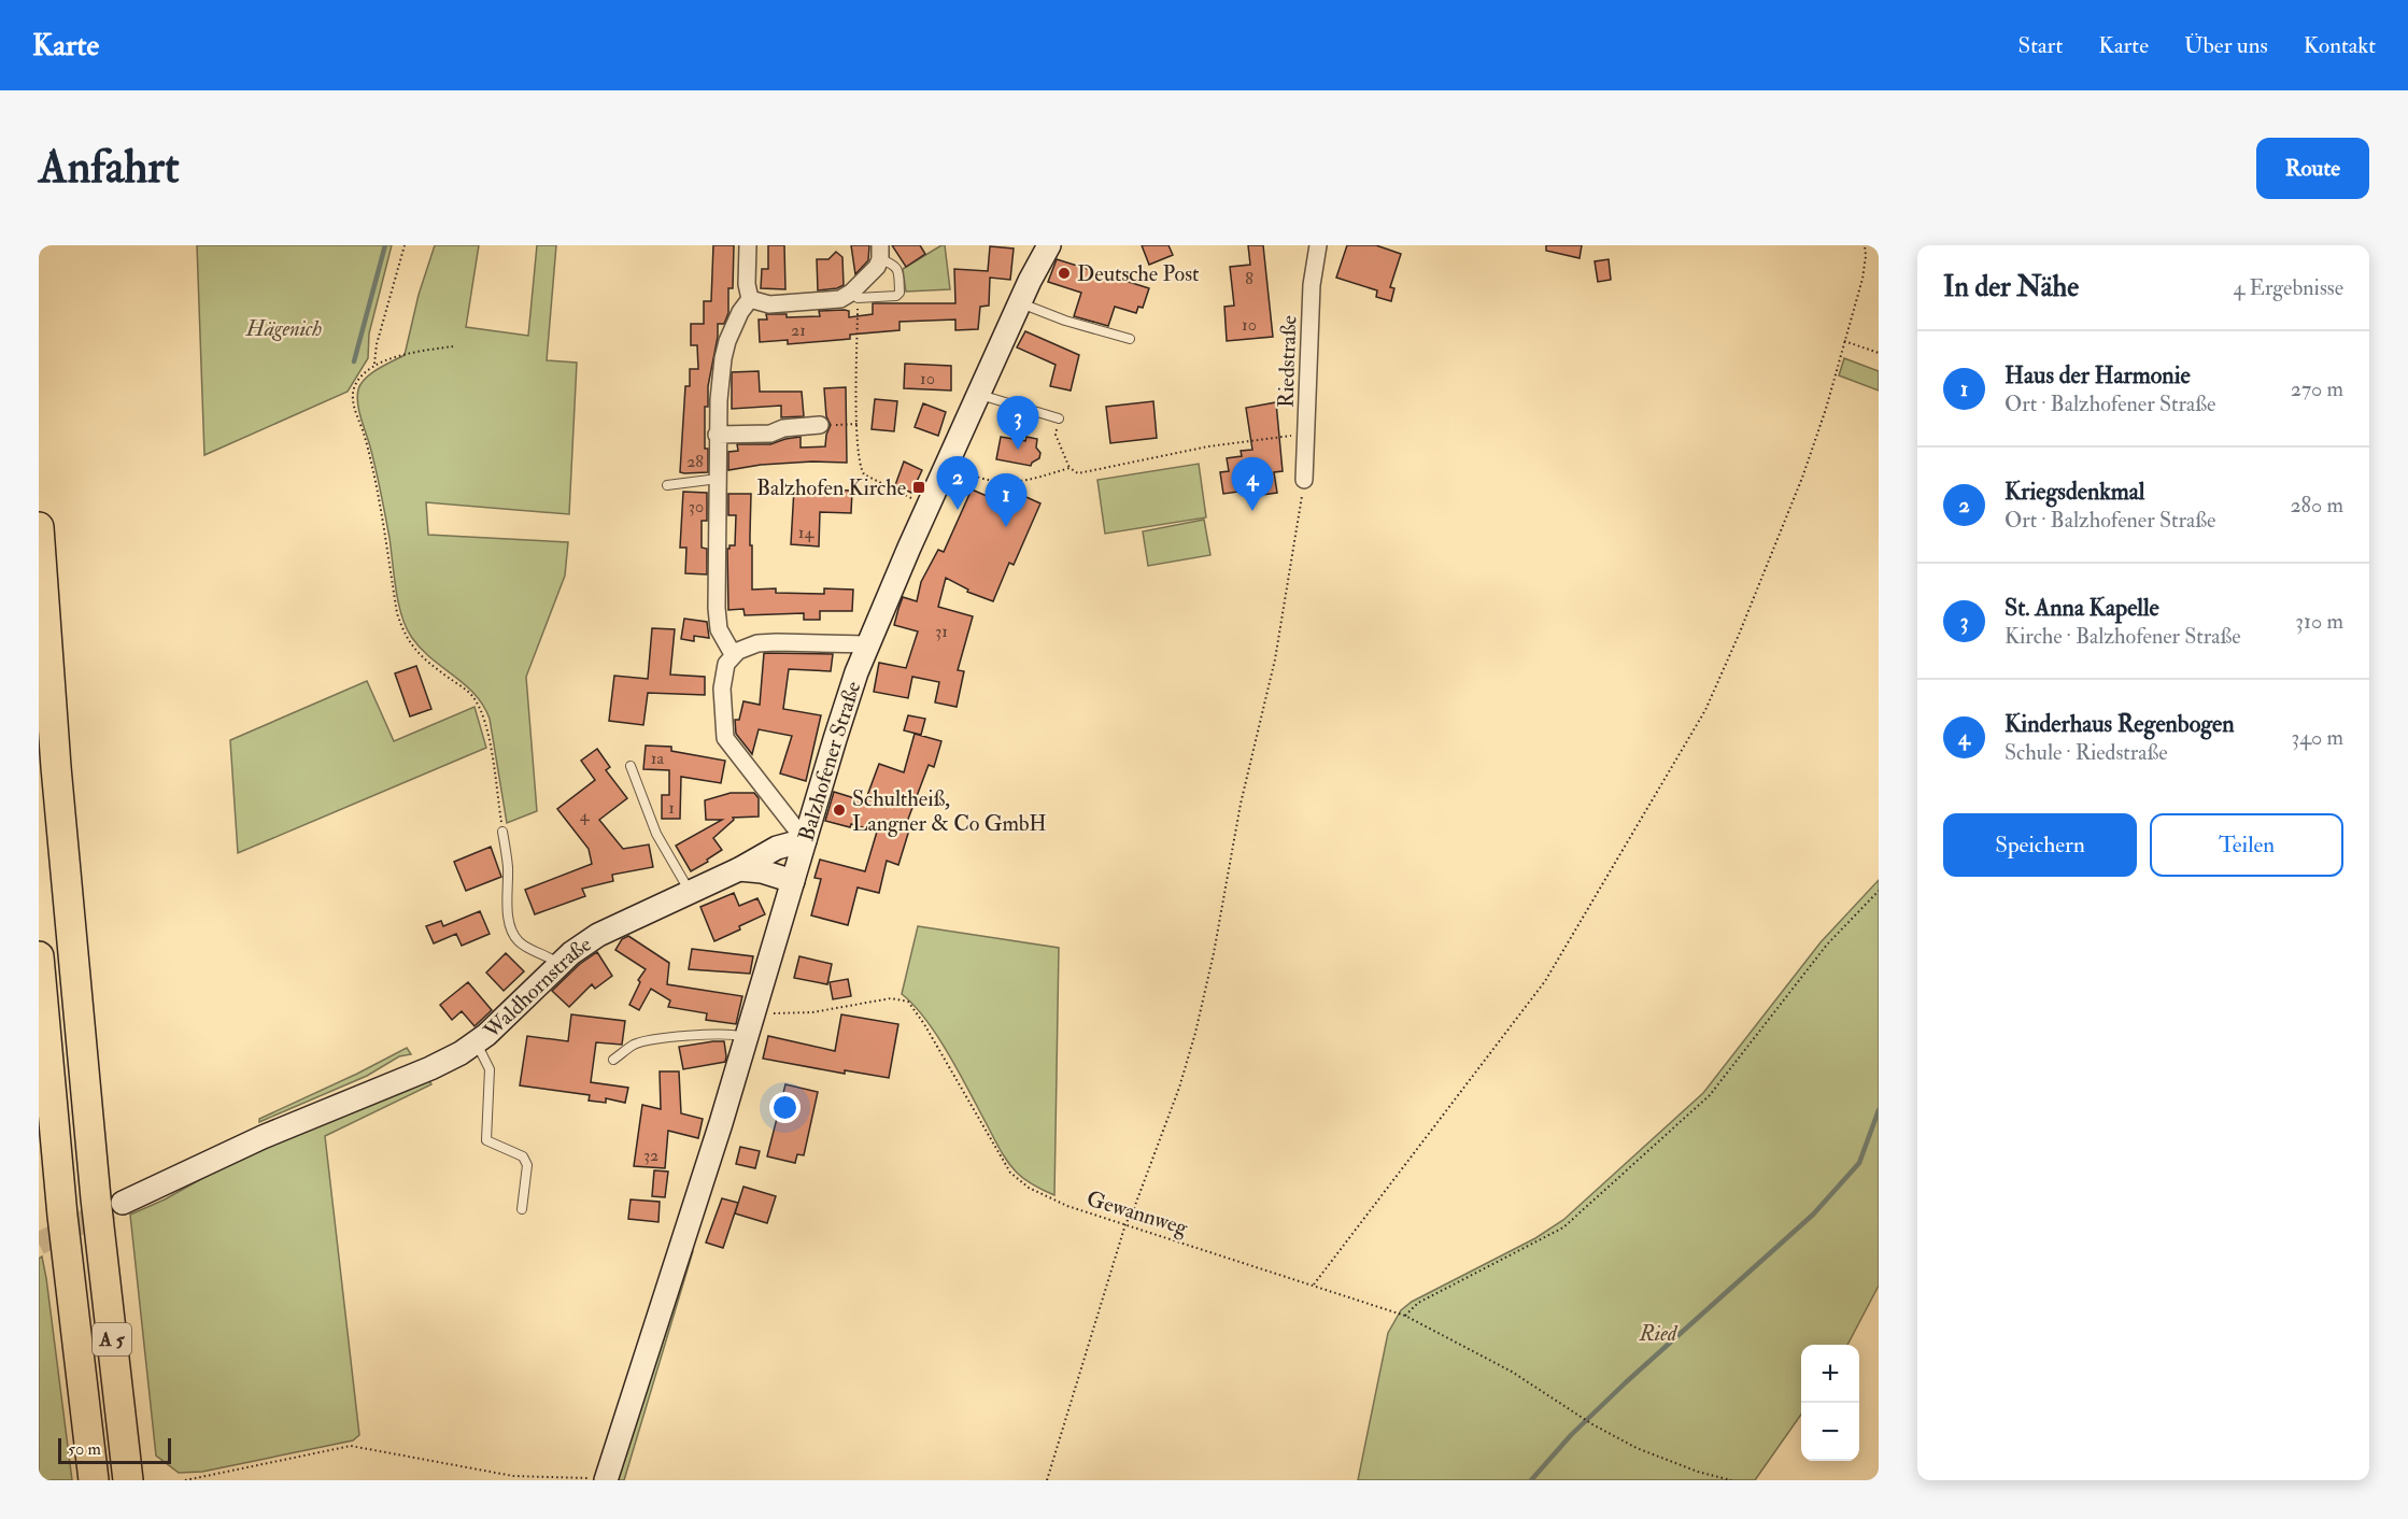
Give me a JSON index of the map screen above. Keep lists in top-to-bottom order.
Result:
{
  "streets": {
    "highway": ["A 5"],
    "street": ["Riedstraße", "Balzhofener Straße", "Waldhornstraße"],
    "path": ["Gewannweg"]
  },
  "crossings": [
    ["Balzhofener Straße", "Waldhornstraße"],
    ["Balzhofener Straße", "Gewannweg"]
  ],
  "parks": ["Hägenich", "Ried"],
  "places": {
    "other": ["Deutsche Post", "Schultheiß, Langner & Co GmbH"],
    "transit": ["Balzhofen Kirche"]
  },
  "house_numbers": [
    "8",
    "10",
    "21",
    "10",
    "28",
    "30",
    "14",
    "31",
    "1a",
    "1",
    "4",
    "32"
  ],
  "scale_bar": "50 m",
  "page": {
    "header": "Karte",
    "nav": [
      "Start",
      "Karte",
      "Über uns",
      "Kontakt"
    ],
    "buttons": [
      "Route",
      ["Speichern", "Teilen"]
    ],
    "title": "Anfahrt",
    "heading": ["In der Nähe", "4 Ergebnisse"],
    "list": [
      {
        "mark": "1",
        "name": "Haus der Harmonie",
        "note": "Ort · Balzhofener Straße",
        "value": "270 m"
      },
      {
        "mark": "2",
        "name": "Kriegsdenkmal",
        "note": "Ort · Balzhofener Straße",
        "value": "280 m"
      },
      {
        "mark": "3",
        "name": "St. Anna Kapelle",
        "note": "Kirche · Balzhofener Straße",
        "value": "310 m"
      },
      {
        "mark": "4",
        "name": "Kinderhaus Regenbogen",
        "note": "Schule · Riedstraße",
        "value": "340 m"
      }
    ],
    "pins": [
      "3",
      "2",
      "4",
      "1"
    ],
    "map_buttons": ["+", "−"],
    "scale": "50 m"
  }
}
